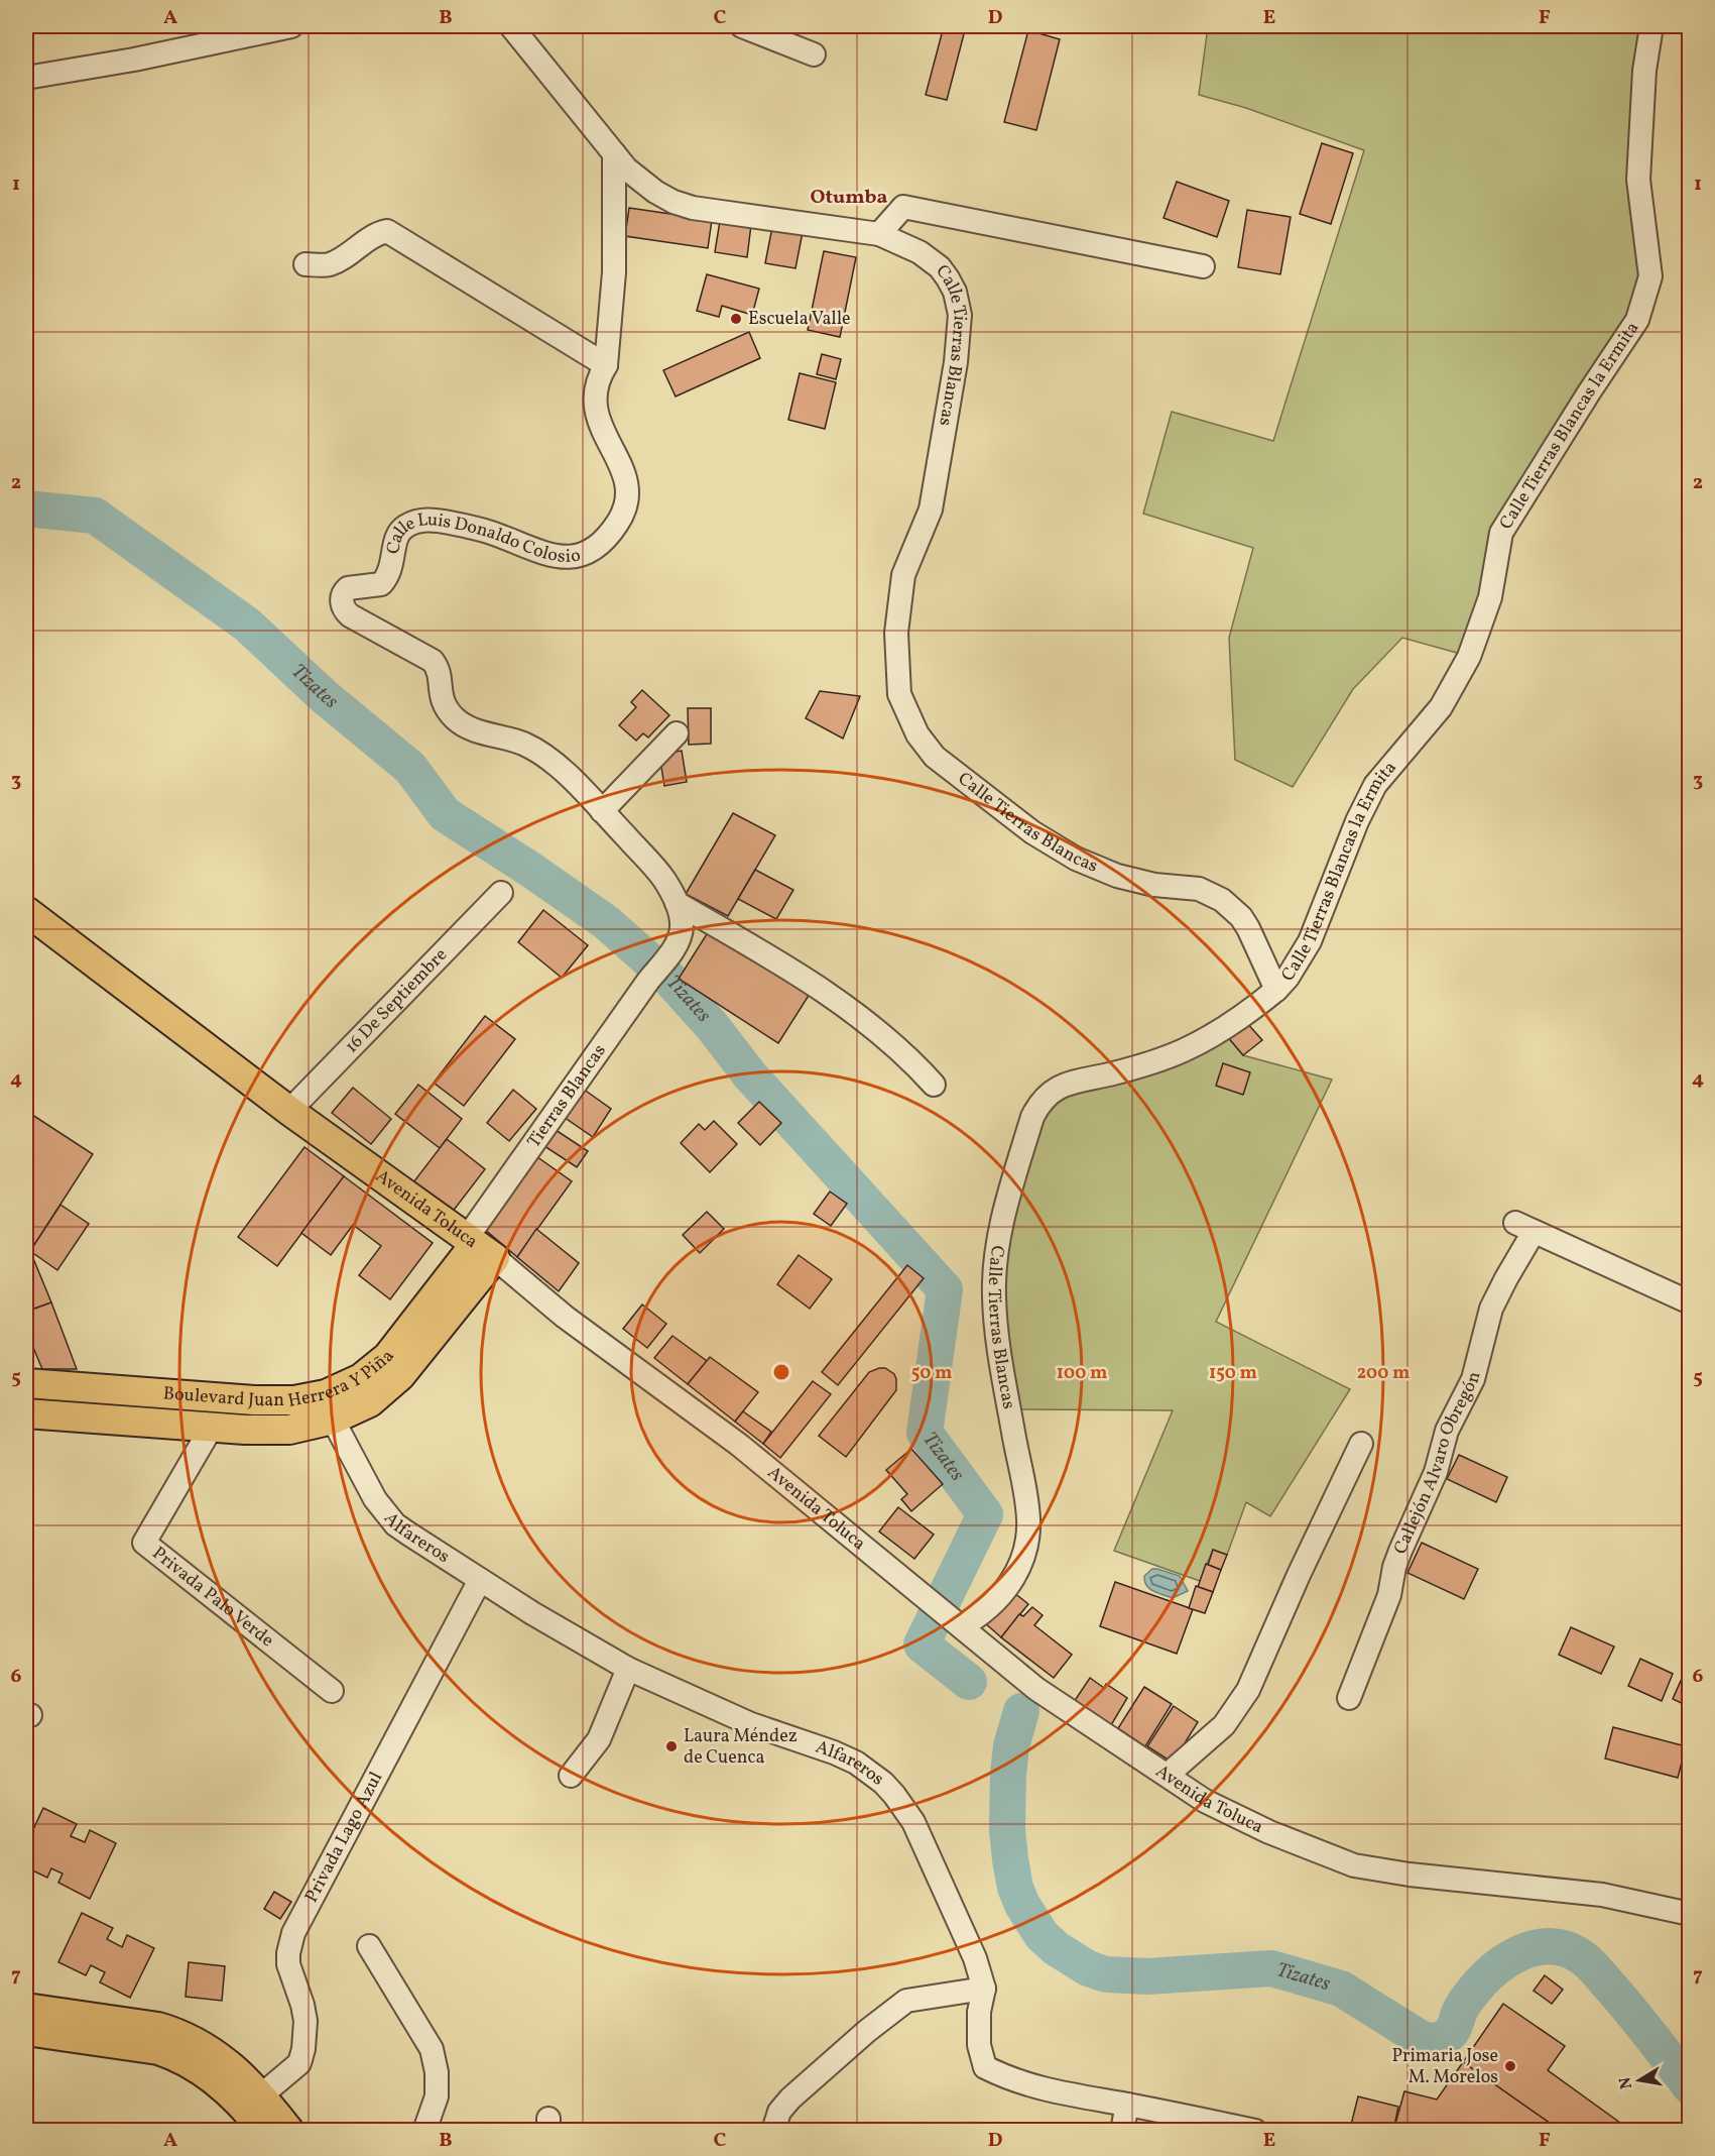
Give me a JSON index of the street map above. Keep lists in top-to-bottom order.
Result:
{
  "streets": {
    "main road": ["Avenida Toluca", "Boulevard Juan Herrera Y Piña"],
    "street": [
      "Calle Tierras Blancas",
      "Calle Tierras Blancas la Ermita",
      "Calle Luis Donaldo Colosio",
      "16 De Septiembre",
      "Tierras Blancas",
      "Callejón Alvaro Obregón",
      "Alfareros",
      "Privada Palo Verde",
      "Privada Lago Azul"
    ]
  },
  "crossings": [
    ["Calle Tierras Blancas", "Calle Tierras Blancas la Ermita"],
    ["Calle Tierras Blancas", "Calle Luis Donaldo Colosio"],
    ["Calle Tierras Blancas", "Avenida Toluca"],
    ["Calle Luis Donaldo Colosio", "Tierras Blancas"],
    ["16 De Septiembre", "Avenida Toluca"],
    ["Tierras Blancas", "Avenida Toluca"],
    ["Tierras Blancas", "Boulevard Juan Herrera Y Piña"],
    ["Avenida Toluca", "Boulevard Juan Herrera Y Piña"],
    ["Boulevard Juan Herrera Y Piña", "Alfareros"],
    ["Boulevard Juan Herrera Y Piña", "Privada Palo Verde"],
    ["Alfareros", "Privada Lago Azul"]
  ],
  "districts": ["Otumba"],
  "water": ["Tizates"],
  "places": ["Escuela Valle", "Laura Méndez de Cuenca", "Primaria Jose M. Morelos"],
  "north": "left",
  "grid": {
    "columns": [
      "A",
      "B",
      "C",
      "D",
      "E",
      "F"
    ],
    "rows": [
      "1",
      "2",
      "3",
      "4",
      "5",
      "6",
      "7"
    ]
  },
  "rings": [
    "50 m",
    "100 m",
    "150 m",
    "200 m"
  ]
}
